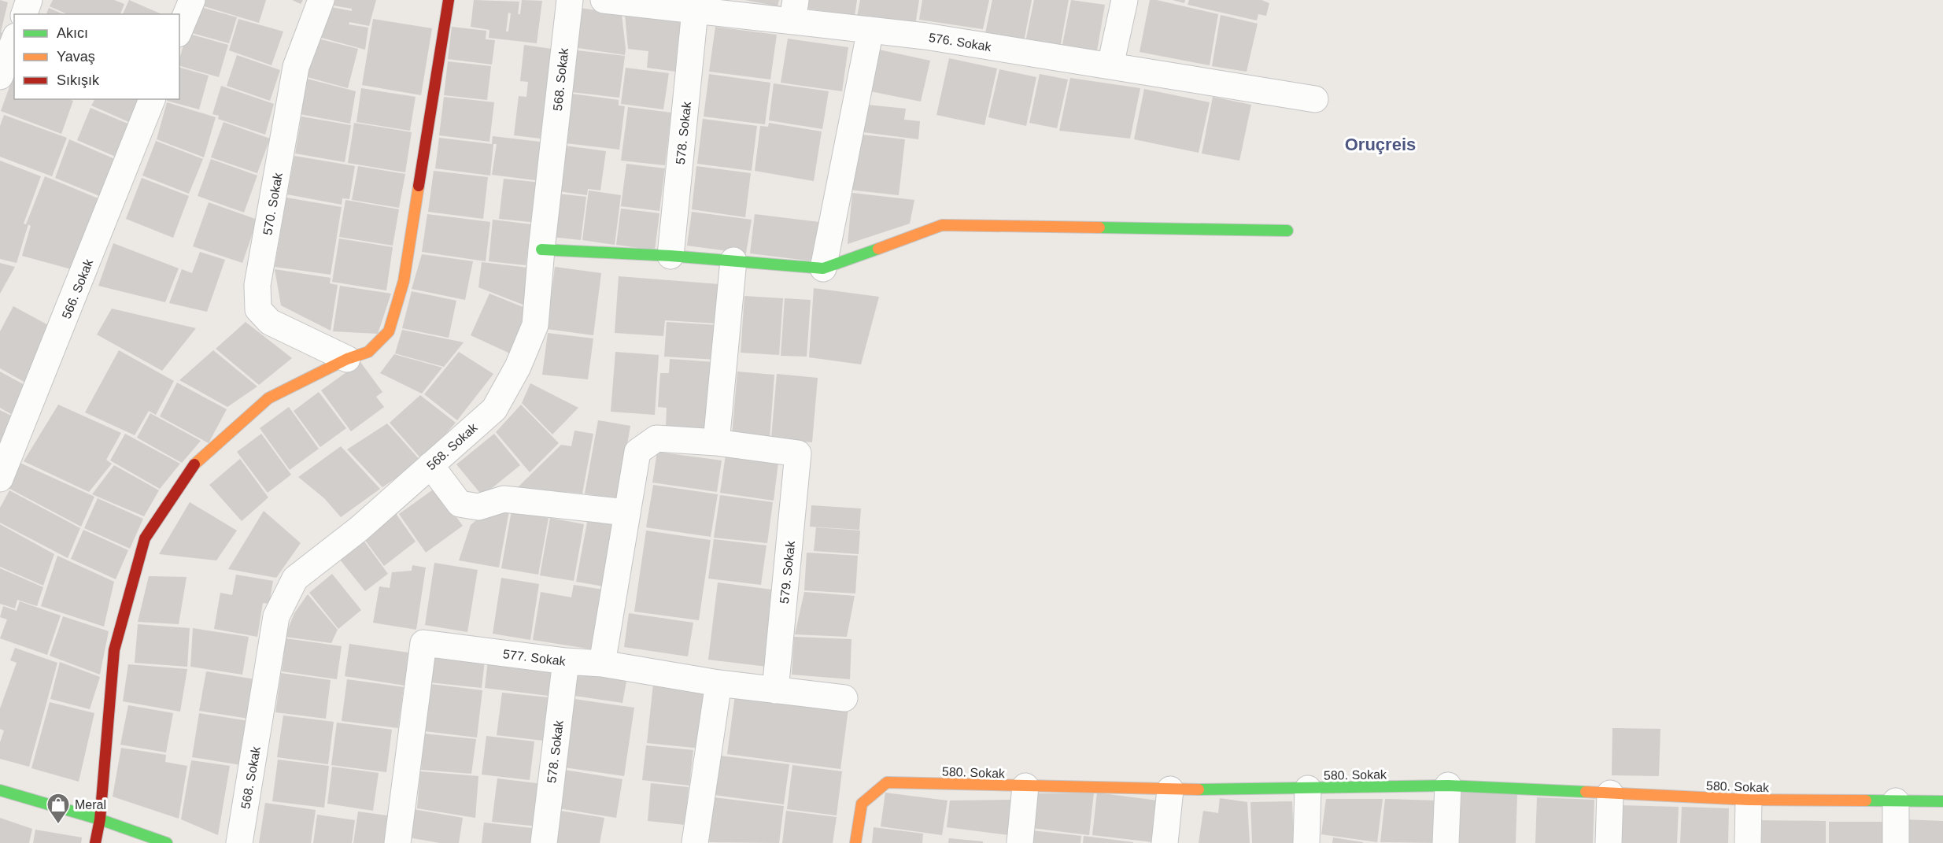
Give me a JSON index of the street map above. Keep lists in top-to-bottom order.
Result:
{
  "streets": {
    "street": [
      "576. Sokak",
      "568. Sokak",
      "578. Sokak",
      "570. Sokak",
      "566. Sokak",
      "579. Sokak",
      "577. Sokak",
      "580. Sokak"
    ]
  },
  "crossings": [
    ["576. Sokak", "578. Sokak"],
    ["578. Sokak", "577. Sokak"],
    ["579. Sokak", "577. Sokak"]
  ],
  "districts": ["Oruçreis"],
  "places": {
    "shop": ["Meral"]
  },
  "legend": ["Akıcı", "Yavaş", "Sıkışık"]
}
